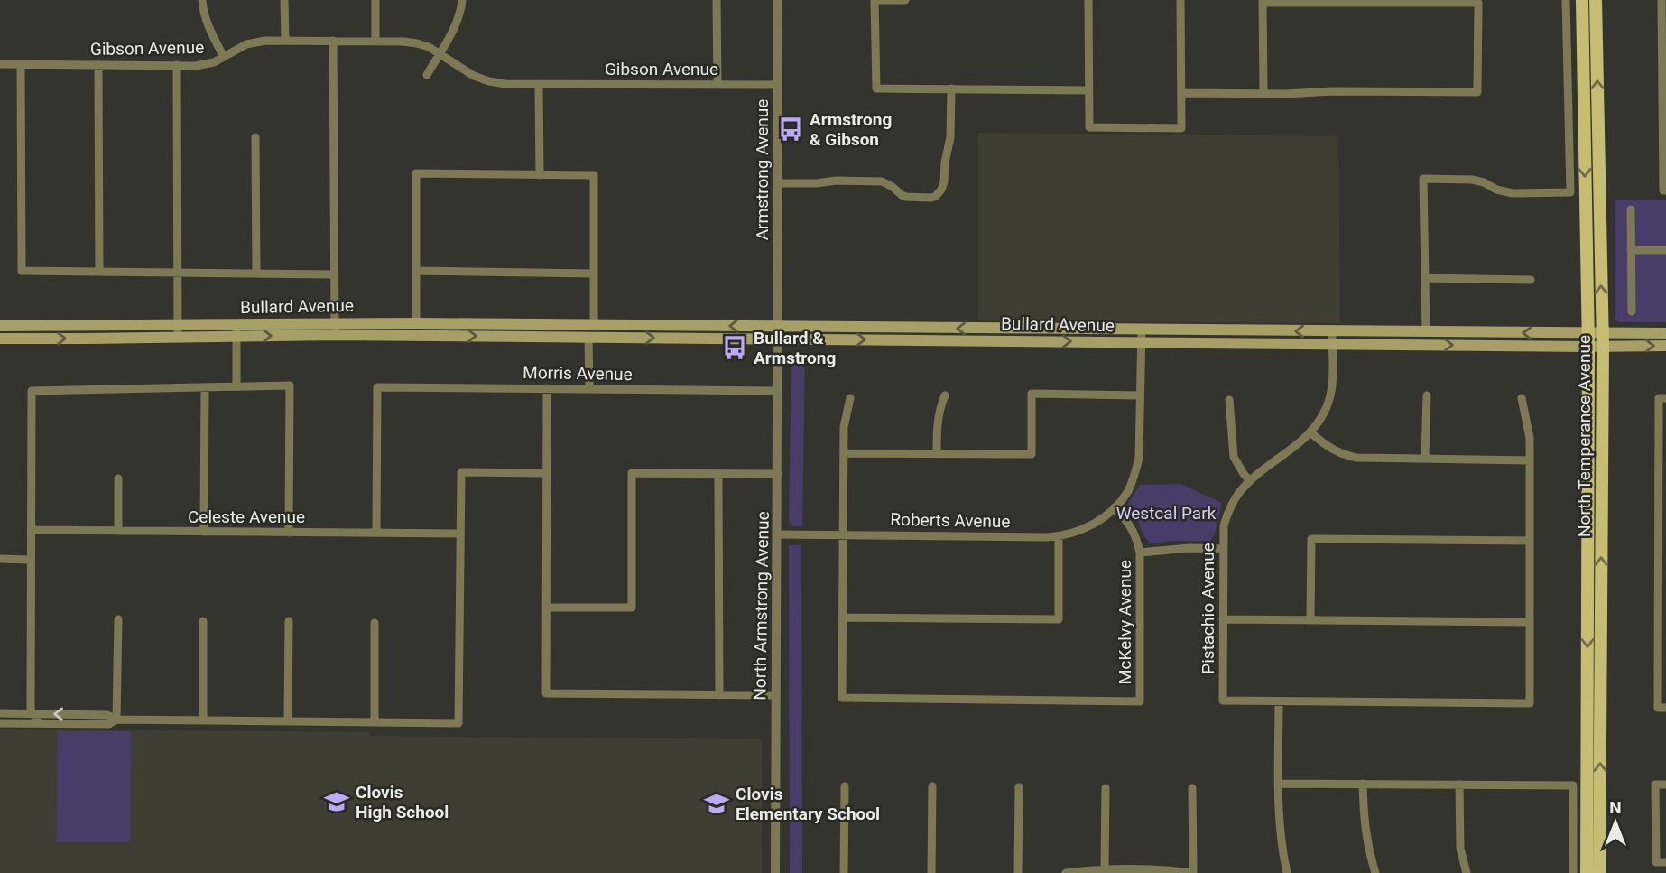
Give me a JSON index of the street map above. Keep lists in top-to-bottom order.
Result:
{
  "streets": {
    "main road": ["Bullard Avenue", "North Temperance Avenue"],
    "street": [
      "Gibson Avenue",
      "Armstrong Avenue",
      "Morris Avenue",
      "Celeste Avenue",
      "Roberts Avenue",
      "North Armstrong Avenue",
      "Pistachio Avenue",
      "McKelvy Avenue"
    ]
  },
  "crossings": [
    ["Gibson Avenue", "Armstrong Avenue"],
    ["Armstrong Avenue", "Bullard Avenue"],
    ["Armstrong Avenue", "North Armstrong Avenue"],
    ["Bullard Avenue", "North Temperance Avenue"],
    ["Bullard Avenue", "North Armstrong Avenue"],
    ["Bullard Avenue", "Pistachio Avenue"],
    ["Morris Avenue", "Celeste Avenue"],
    ["Morris Avenue", "North Armstrong Avenue"],
    ["Roberts Avenue", "North Armstrong Avenue"],
    ["Roberts Avenue", "McKelvy Avenue"]
  ],
  "parks": ["Westcal Park"],
  "places": {
    "bus stop": ["Armstrong & Gibson", "Bullard & Armstrong"],
    "school or university": ["Clovis High School", "Clovis Elementary School"]
  },
  "north": "top"
}
